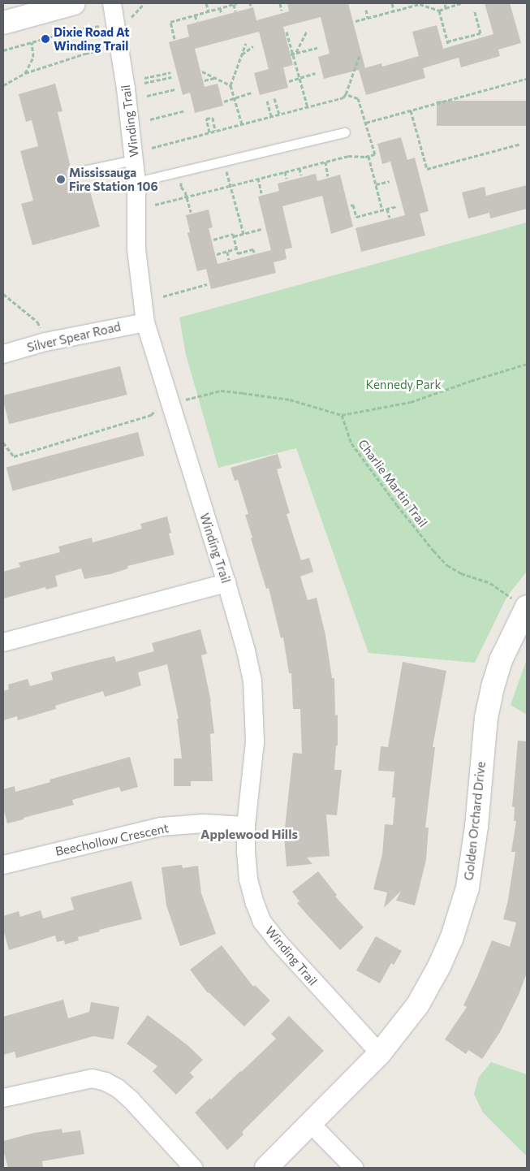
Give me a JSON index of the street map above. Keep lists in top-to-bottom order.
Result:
{
  "streets": {
    "street": [
      "Winding Trail",
      "Silver Spear Road",
      "Golden Orchard Drive",
      "Beechollow Crescent"
    ],
    "path": ["Charlie Martin Trail"]
  },
  "crossings": [
    ["Winding Trail", "Silver Spear Road"],
    ["Winding Trail", "Golden Orchard Drive"],
    ["Winding Trail", "Beechollow Crescent"],
    ["Charlie Martin Trail", "Golden Orchard Drive"]
  ],
  "districts": ["Applewood Hills"],
  "parks": ["Kennedy Park"],
  "places": ["Dixie Road At Winding Trail", "Mississauga Fire Station 106"]
}
